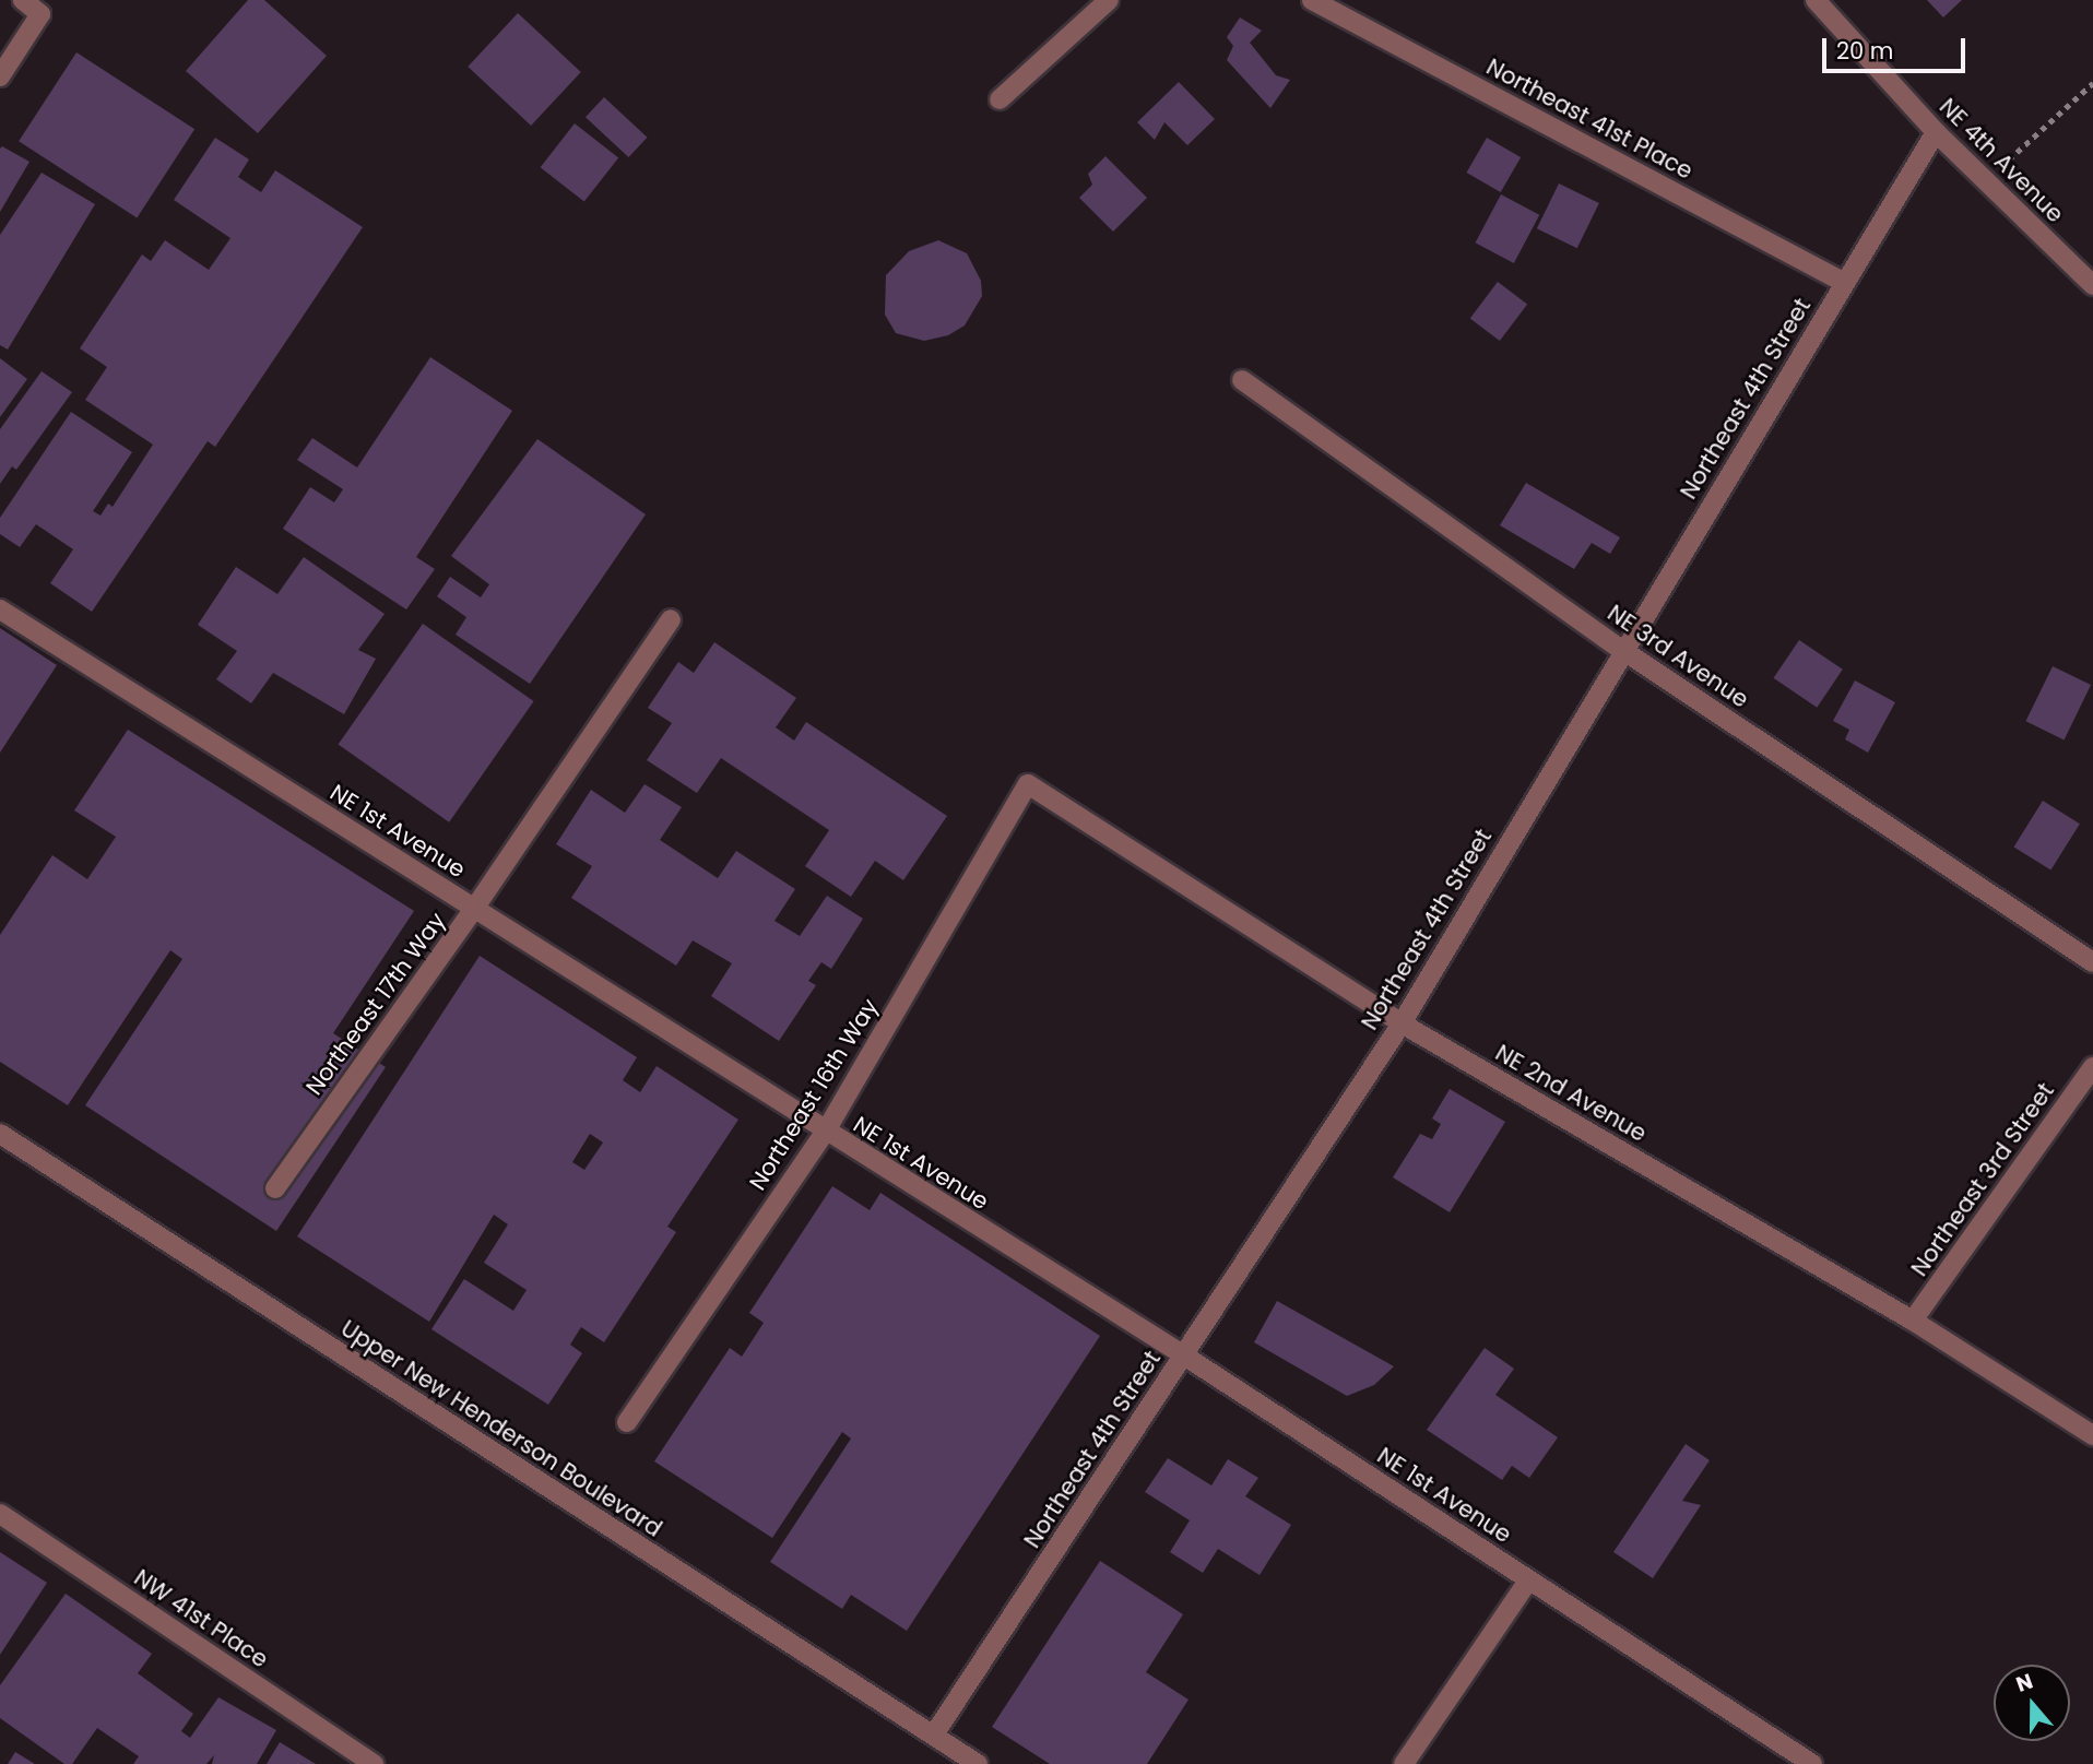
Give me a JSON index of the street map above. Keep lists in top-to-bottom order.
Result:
{
  "streets": {
    "street": [
      "Northeast 41st Place",
      "NE 4th Avenue",
      "Northeast 4th Street",
      "NE 3rd Avenue",
      "NE 1st Avenue",
      "Northeast 17th Way",
      "NE 2nd Avenue",
      "Northeast 16th Way",
      "Northeast 3rd Street",
      "Upper New Henderson Boulevard",
      "NW 41st Place"
    ]
  },
  "crossings": [
    ["Northeast 41st Place", "Northeast 4th Street"],
    ["NE 4th Avenue", "Northeast 4th Street"],
    ["Northeast 4th Street", "NE 3rd Avenue"],
    ["Northeast 4th Street", "NE 1st Avenue"],
    ["Northeast 4th Street", "NE 2nd Avenue"],
    ["Northeast 4th Street", "Upper New Henderson Boulevard"],
    ["NE 1st Avenue", "Northeast 17th Way"],
    ["NE 1st Avenue", "Northeast 16th Way"],
    ["NE 2nd Avenue", "Northeast 16th Way"],
    ["NE 2nd Avenue", "Northeast 3rd Street"]
  ],
  "scale_bar": "20 m",
  "north": "top"
}
